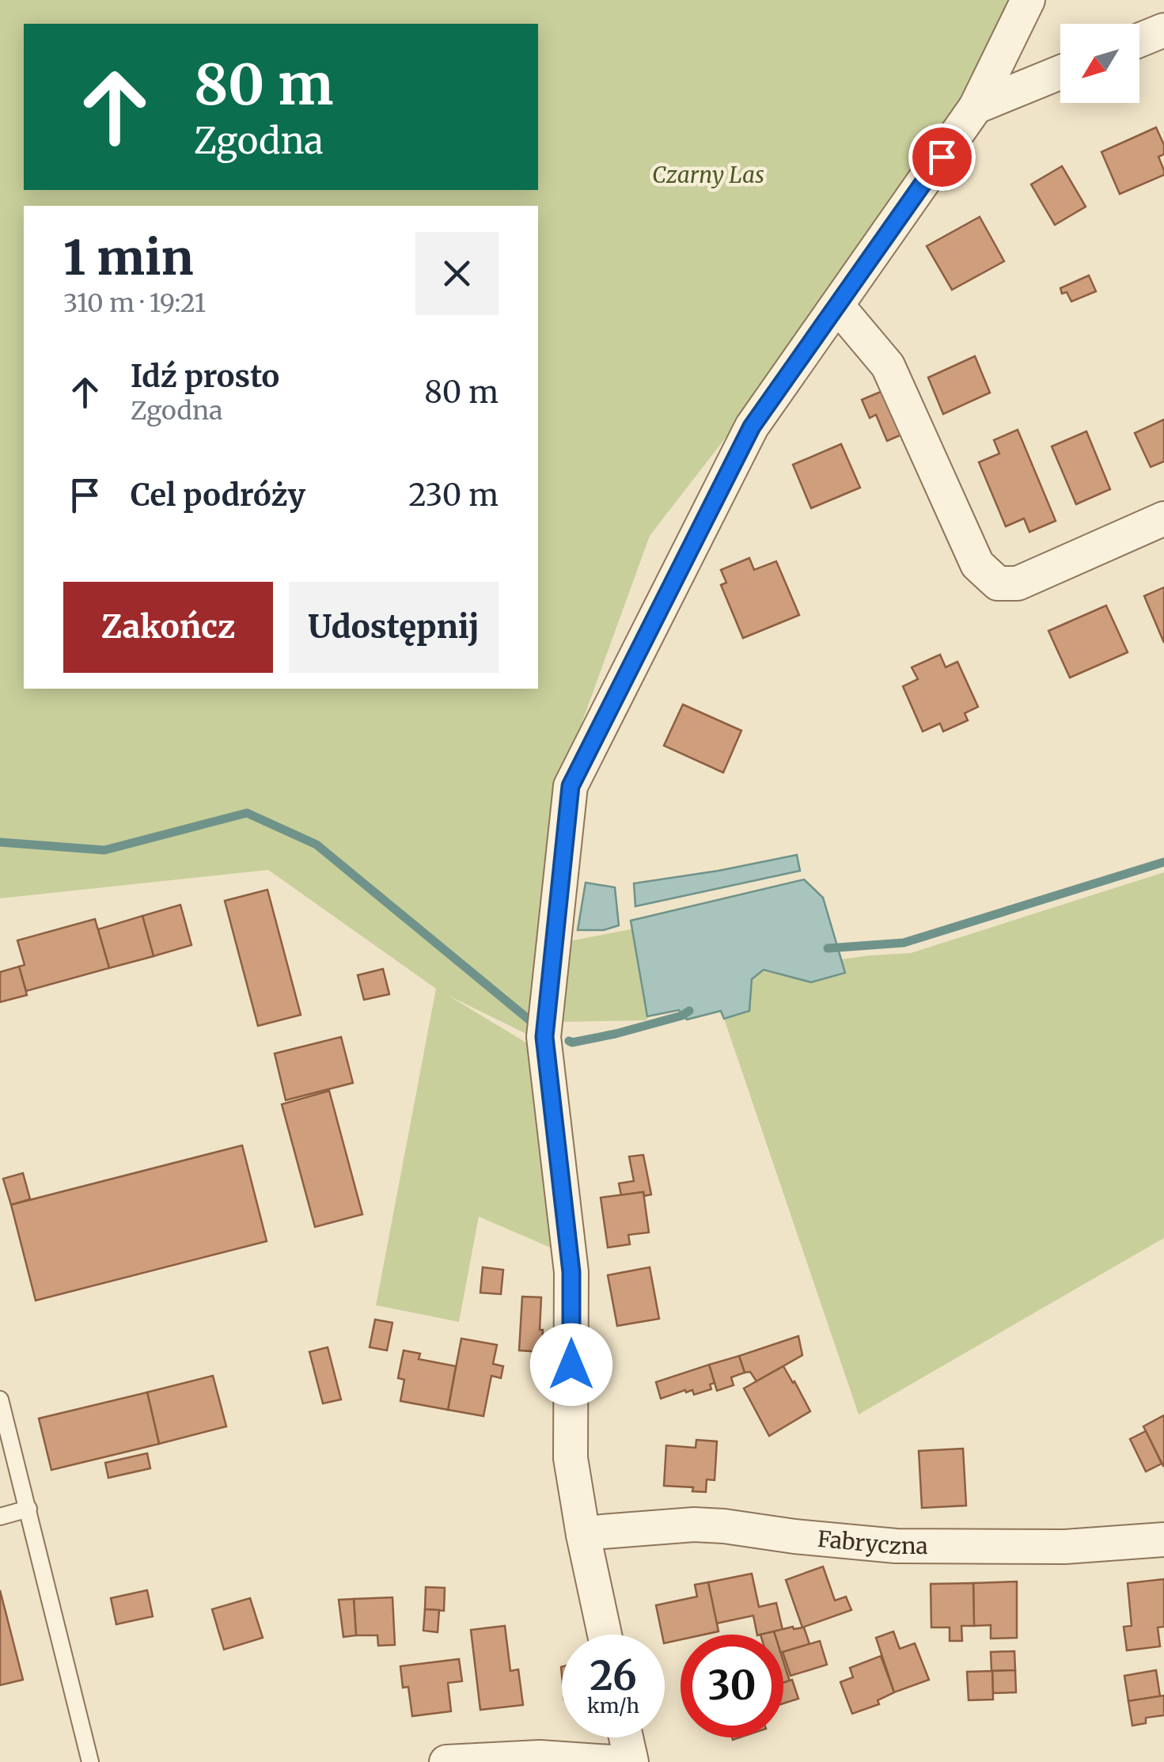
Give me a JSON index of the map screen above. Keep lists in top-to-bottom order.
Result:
{
  "streets": {
    "street": ["Fabryczna"]
  },
  "parks": ["Czarny Las"],
  "north": "bottom left",
  "page": {
    "turn": ["80 m", "Zgodna"],
    "heading": ["1 min", "310 m · 19:21"],
    "list": [
      {
        "name": "Idź prosto",
        "note": "Zgodna",
        "value": "80 m"
      },
      {
        "name": "Cel podróży",
        "value": "230 m"
      }
    ],
    "buttons": ["Zakończ", "Udostępnij"],
    "speed": "26 km/h",
    "limit": "30"
  }
}
